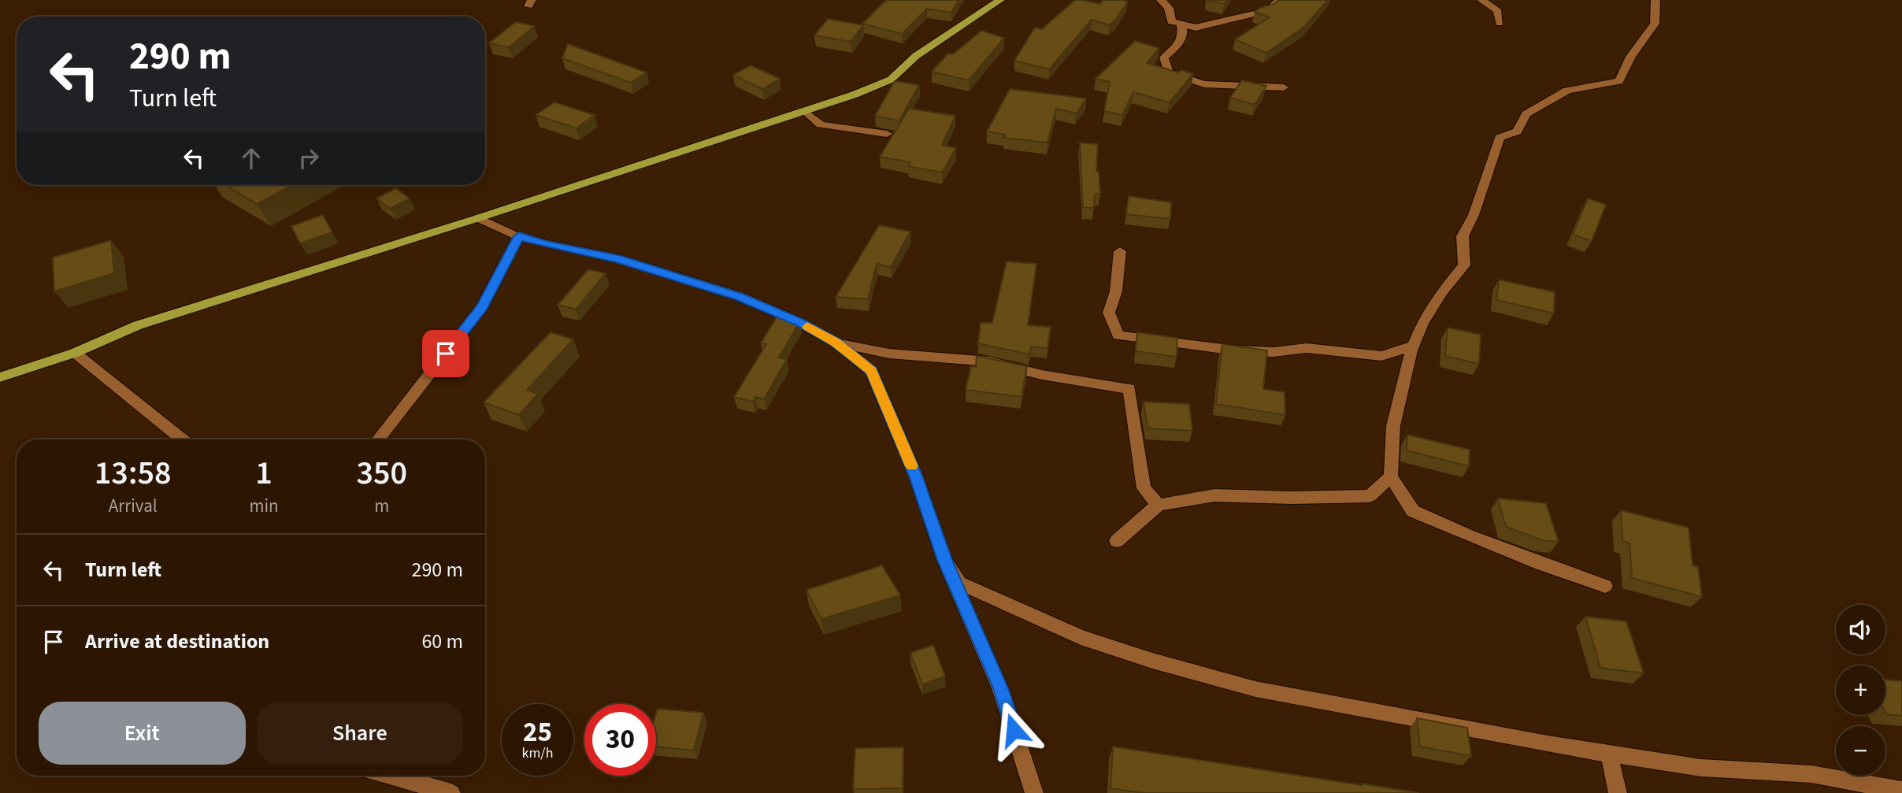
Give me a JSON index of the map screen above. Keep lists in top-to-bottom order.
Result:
{
  "page": {
    "turn": ["290 m", "Turn left"],
    "eta": [
      "13:58",
      "Arrival",
      "1",
      "min",
      "350",
      "m"
    ],
    "list": [
      {
        "name": "Turn left",
        "value": "290 m"
      },
      {
        "name": "Arrive at destination",
        "value": "60 m"
      }
    ],
    "map_buttons": ["+", "−"],
    "buttons": ["Exit", "Share"],
    "speed": "25 km/h",
    "limit": "30"
  }
}
